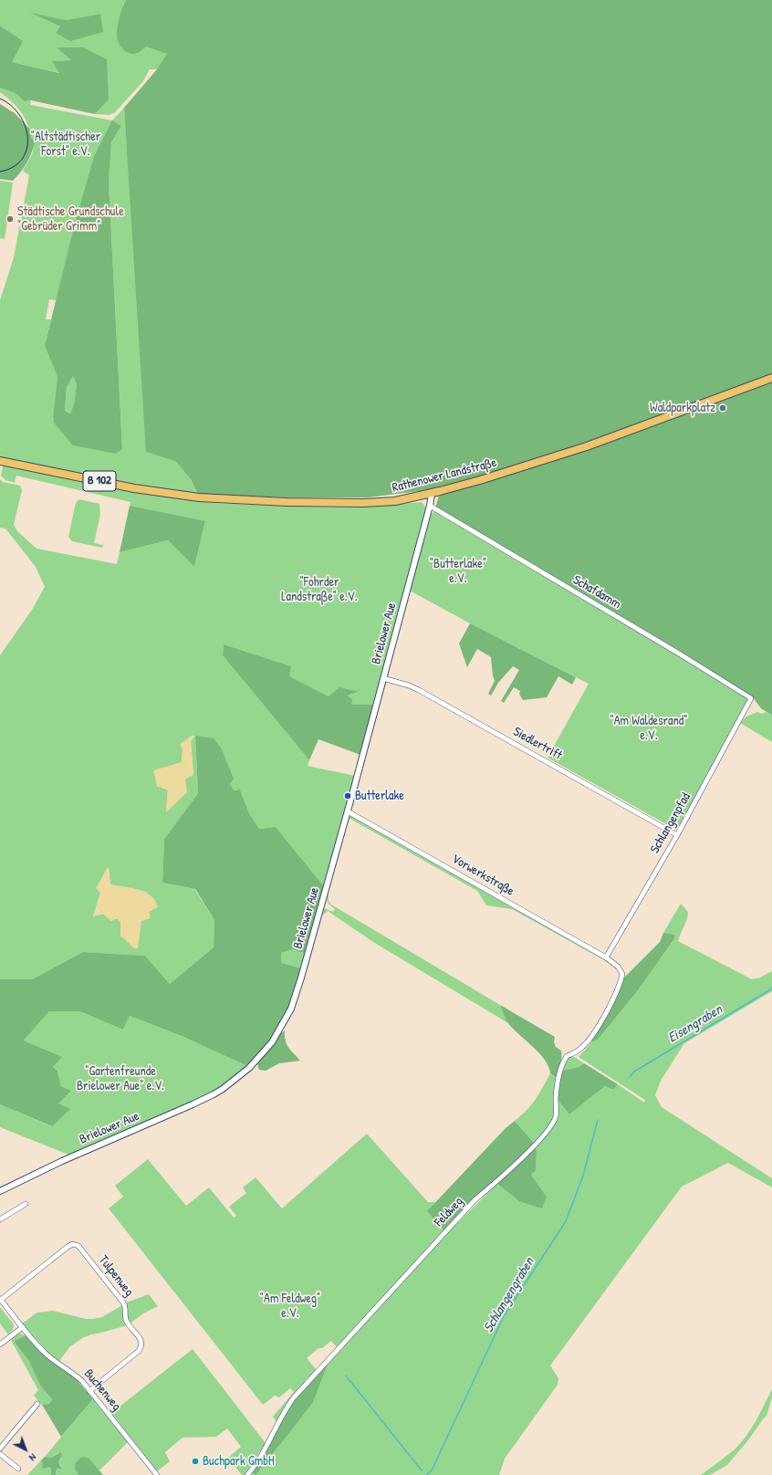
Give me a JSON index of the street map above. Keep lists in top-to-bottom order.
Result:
{
  "streets": {
    "main road": ["Rathenower Landstraße", "B 102"],
    "street": [
      "Schafdamm",
      "Brielower Aue",
      "Siedlertrift",
      "Schlangenpfad",
      "Vorwerkstraße",
      "Feldweg",
      "Tulpenweg",
      "Buchenweg"
    ]
  },
  "crossings": [
    ["Rathenower Landstraße", "Brielower Aue"],
    ["Schafdamm", "Brielower Aue"],
    ["Schafdamm", "Schlangenpfad"],
    ["Brielower Aue", "Siedlertrift"],
    ["Brielower Aue", "Vorwerkstraße"],
    ["Siedlertrift", "Schlangenpfad"],
    ["Schlangenpfad", "Vorwerkstraße"],
    ["Schlangenpfad", "Feldweg"],
    ["Vorwerkstraße", "Feldweg"],
    ["Tulpenweg", "Buchenweg"]
  ],
  "water": ["Eisengraben", "Schlangengraben"],
  "parks": [
    "\"Altstädtischer Forst\" e.V.",
    "\"Butterlake\" e.V.",
    "\"Fohrder Landstraße\" e.V.",
    "\"Am Waldesrand\" e.V.",
    "\"Gartenfreunde Brielower Aue\" e.V.",
    "\"Am Feldweg\" e.V."
  ],
  "places": [
    "Städtische Grundschule \"Gebrüder Grimm\"",
    "Waldparkplatz",
    "Butterlake",
    "Buchpark GmbH"
  ],
  "north": "bottom right"
}
